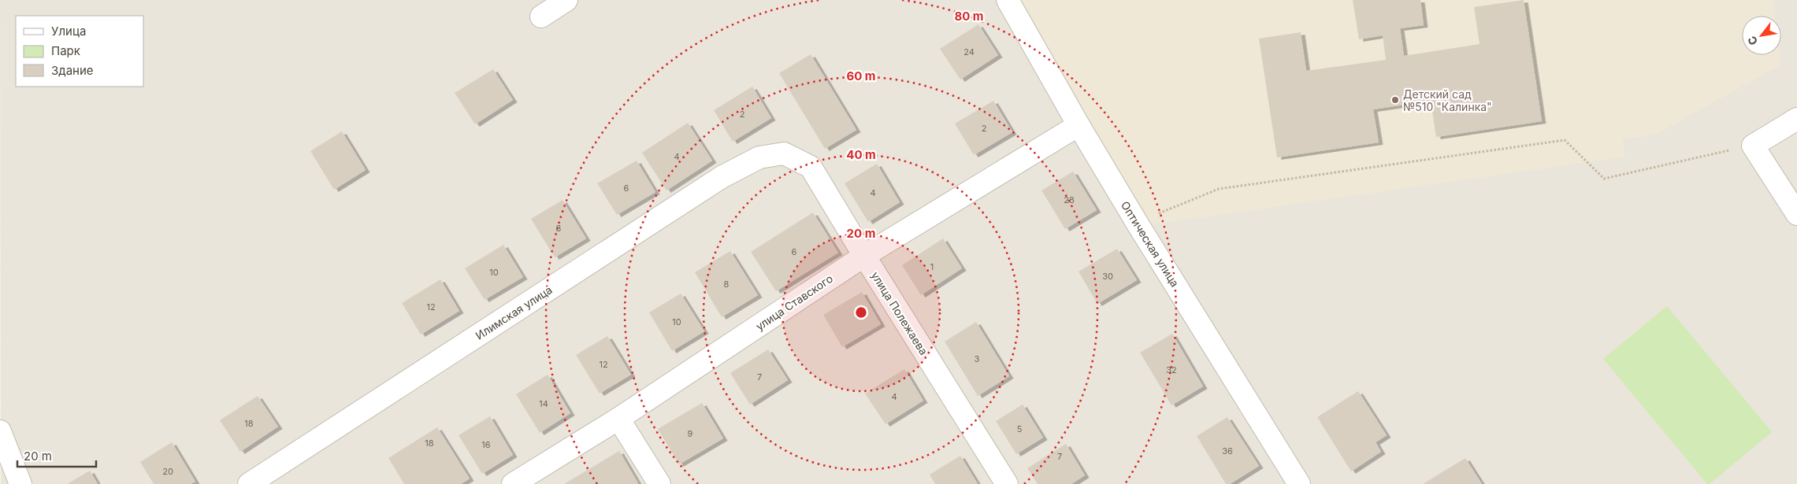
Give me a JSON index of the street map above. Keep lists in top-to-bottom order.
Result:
{
  "streets": {
    "street": [
      "Оптическая улица",
      "улица Ставского",
      "Илимская улица",
      "улица Полежаева"
    ]
  },
  "crossings": [
    ["Оптическая улица", "улица Ставского"],
    ["улица Ставского", "улица Полежаева"],
    ["Илимская улица", "улица Полежаева"]
  ],
  "places": ["Детский сад №510 \"Калинка\""],
  "house_numbers": [
    "24",
    "2",
    "2",
    "4",
    "6",
    "4",
    "28",
    "8",
    "6",
    "1",
    "10",
    "30",
    "8",
    "12",
    "10",
    "3",
    "12",
    "32",
    "7",
    "4",
    "14",
    "18",
    "5",
    "9",
    "18",
    "16",
    "36",
    "7",
    "20"
  ],
  "legend": ["Улица", "Парк", "Здание"],
  "scale_bar": "20 m",
  "north": "bottom left",
  "rings": [
    "80 m",
    "60 m",
    "40 m",
    "20 m"
  ]
}
